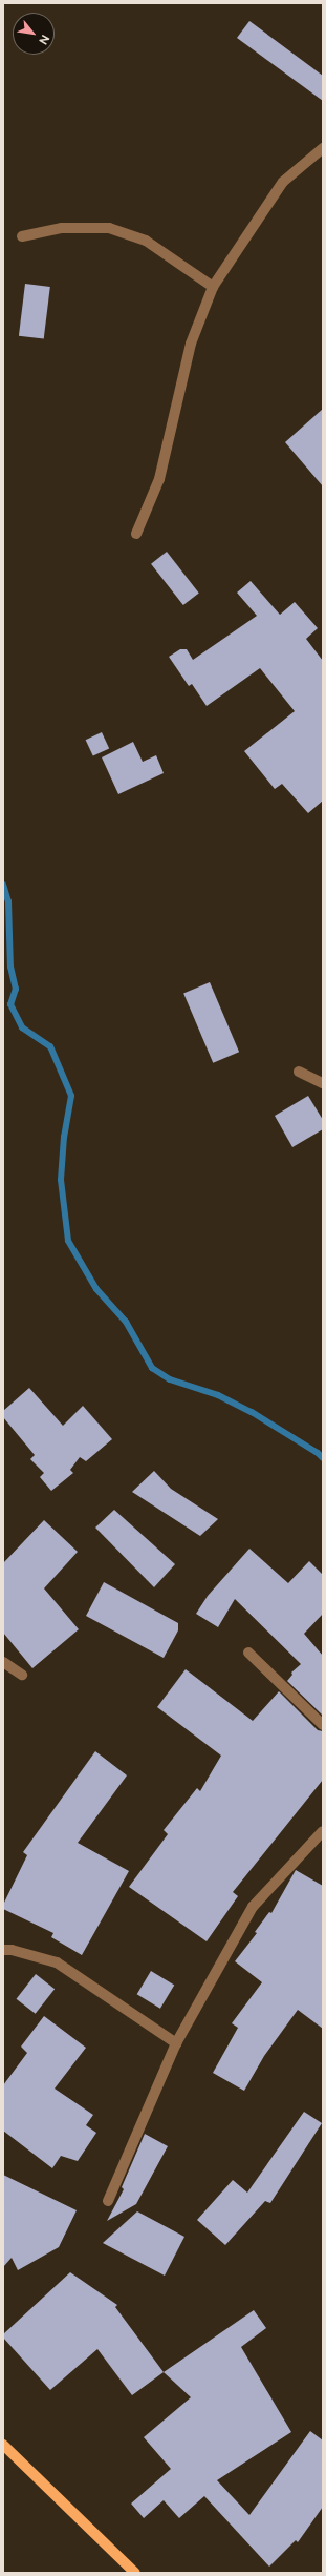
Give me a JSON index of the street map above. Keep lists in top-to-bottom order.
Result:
{
  "north": "bottom right"
}
